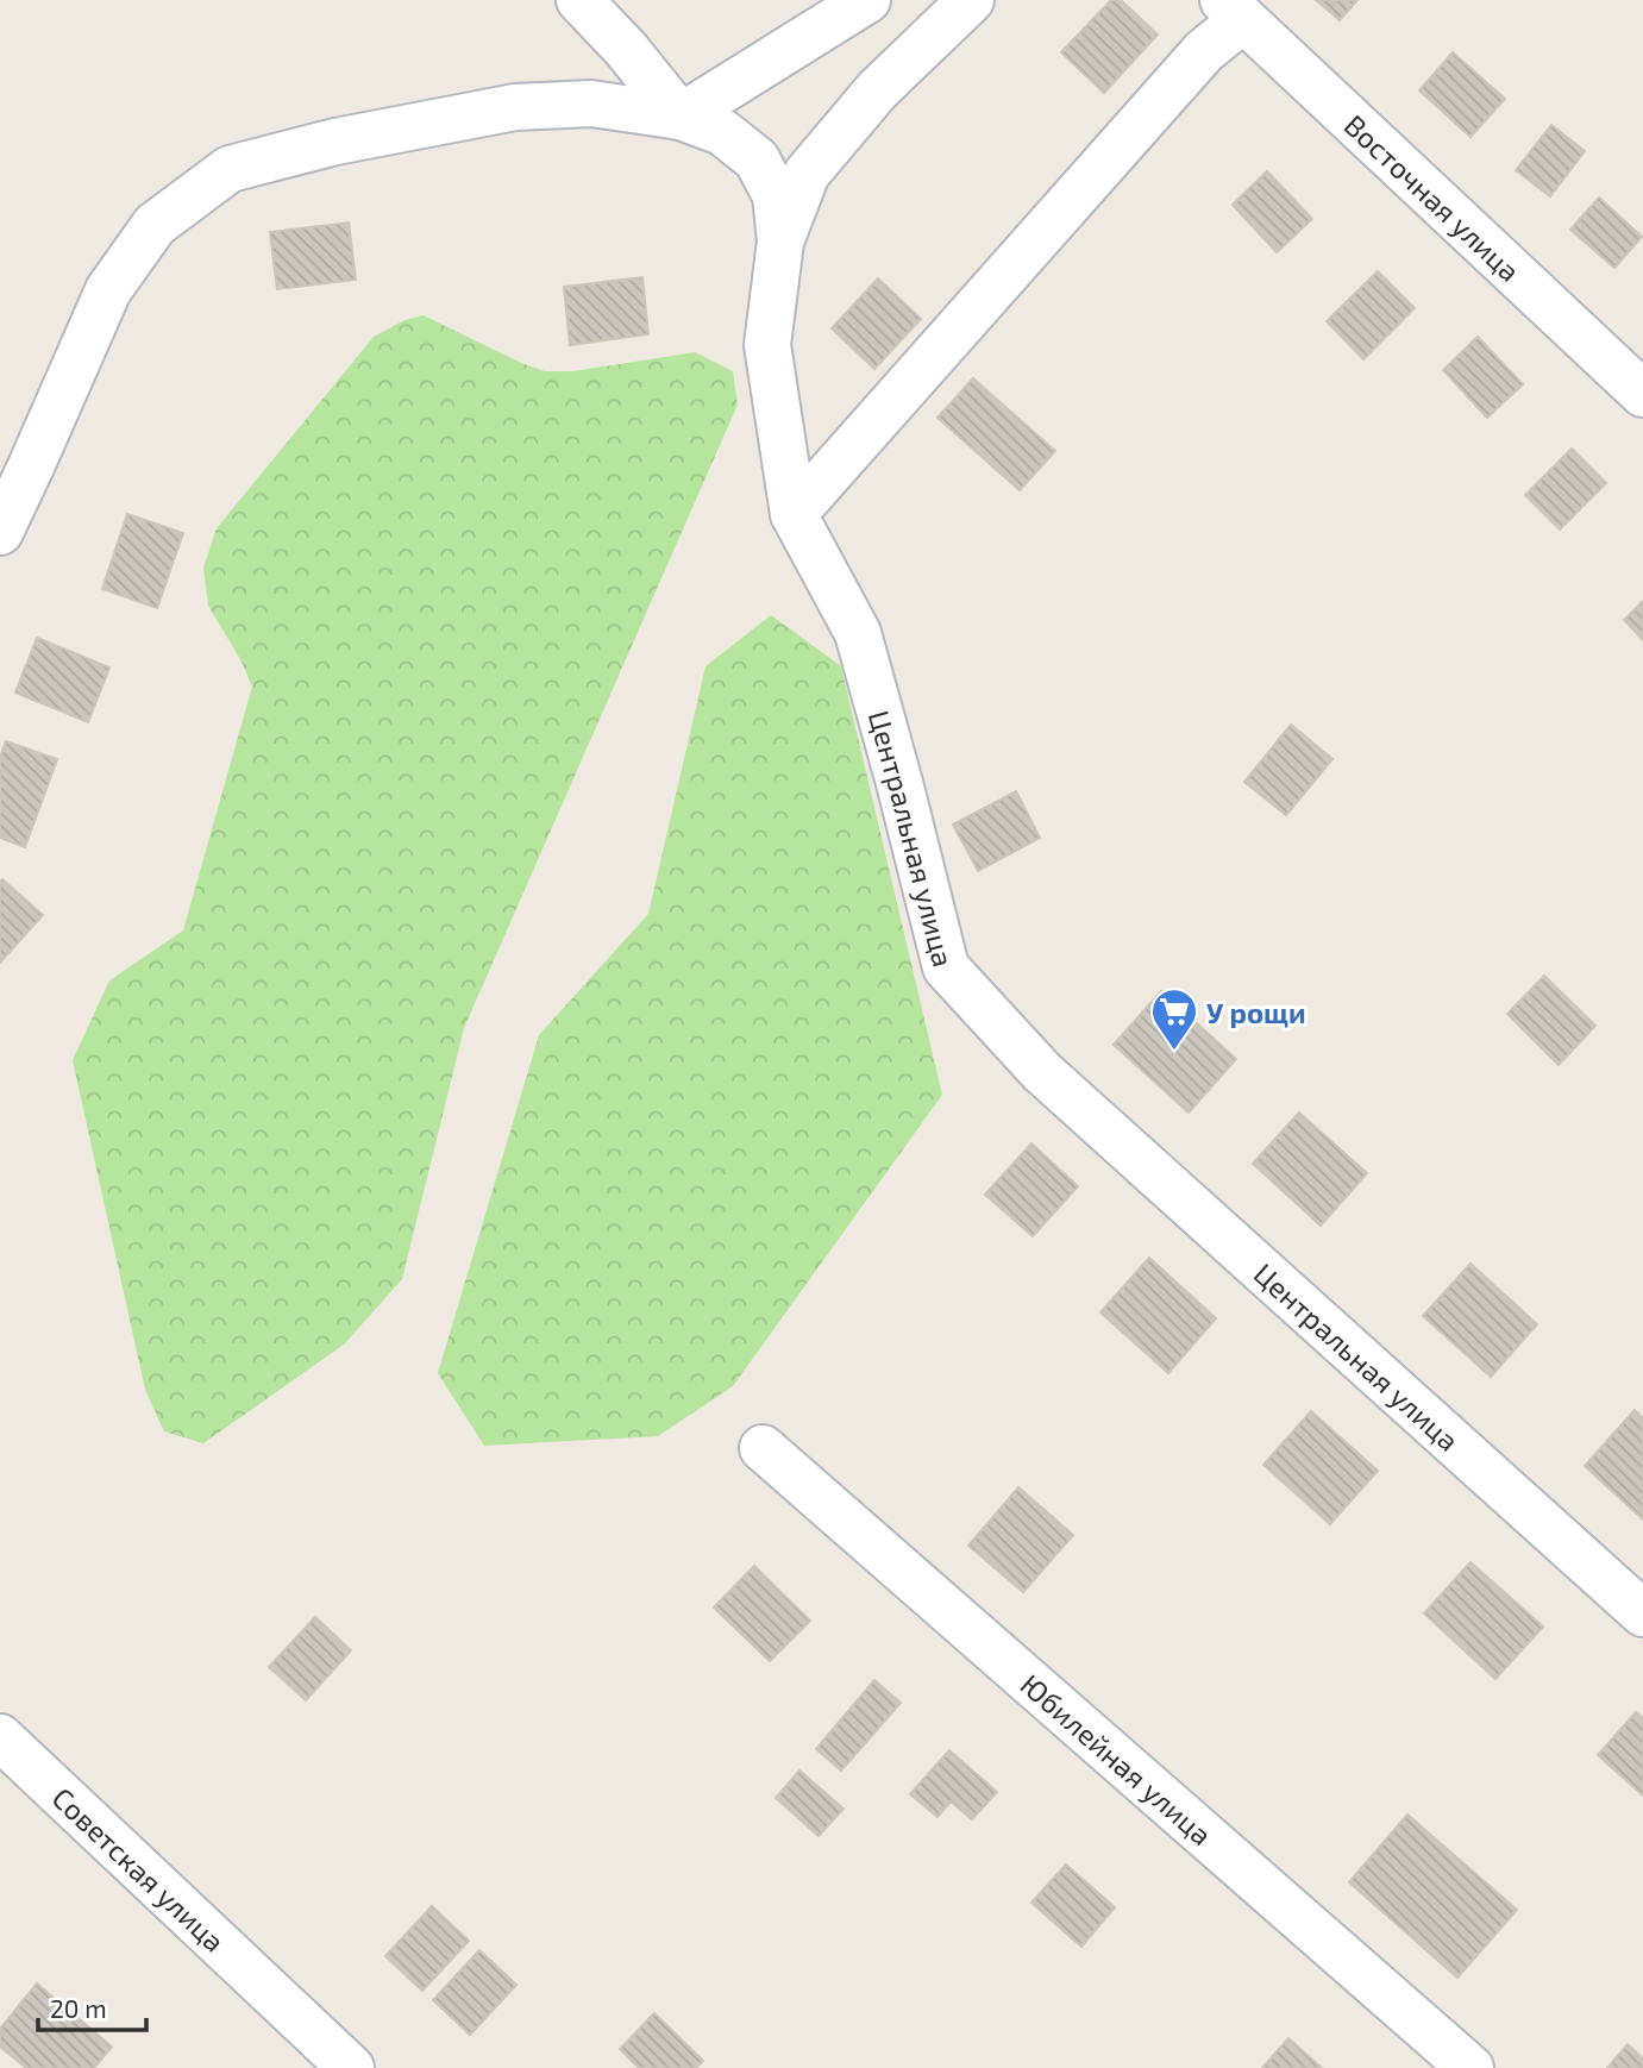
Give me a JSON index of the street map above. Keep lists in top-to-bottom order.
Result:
{
  "streets": {
    "street": [
      "Восточная улица",
      "Центральная улица",
      "Юбилейная улица",
      "Советская улица"
    ]
  },
  "places": {
    "supermarket": ["У рощи"]
  },
  "scale_bar": "20 m"
}
